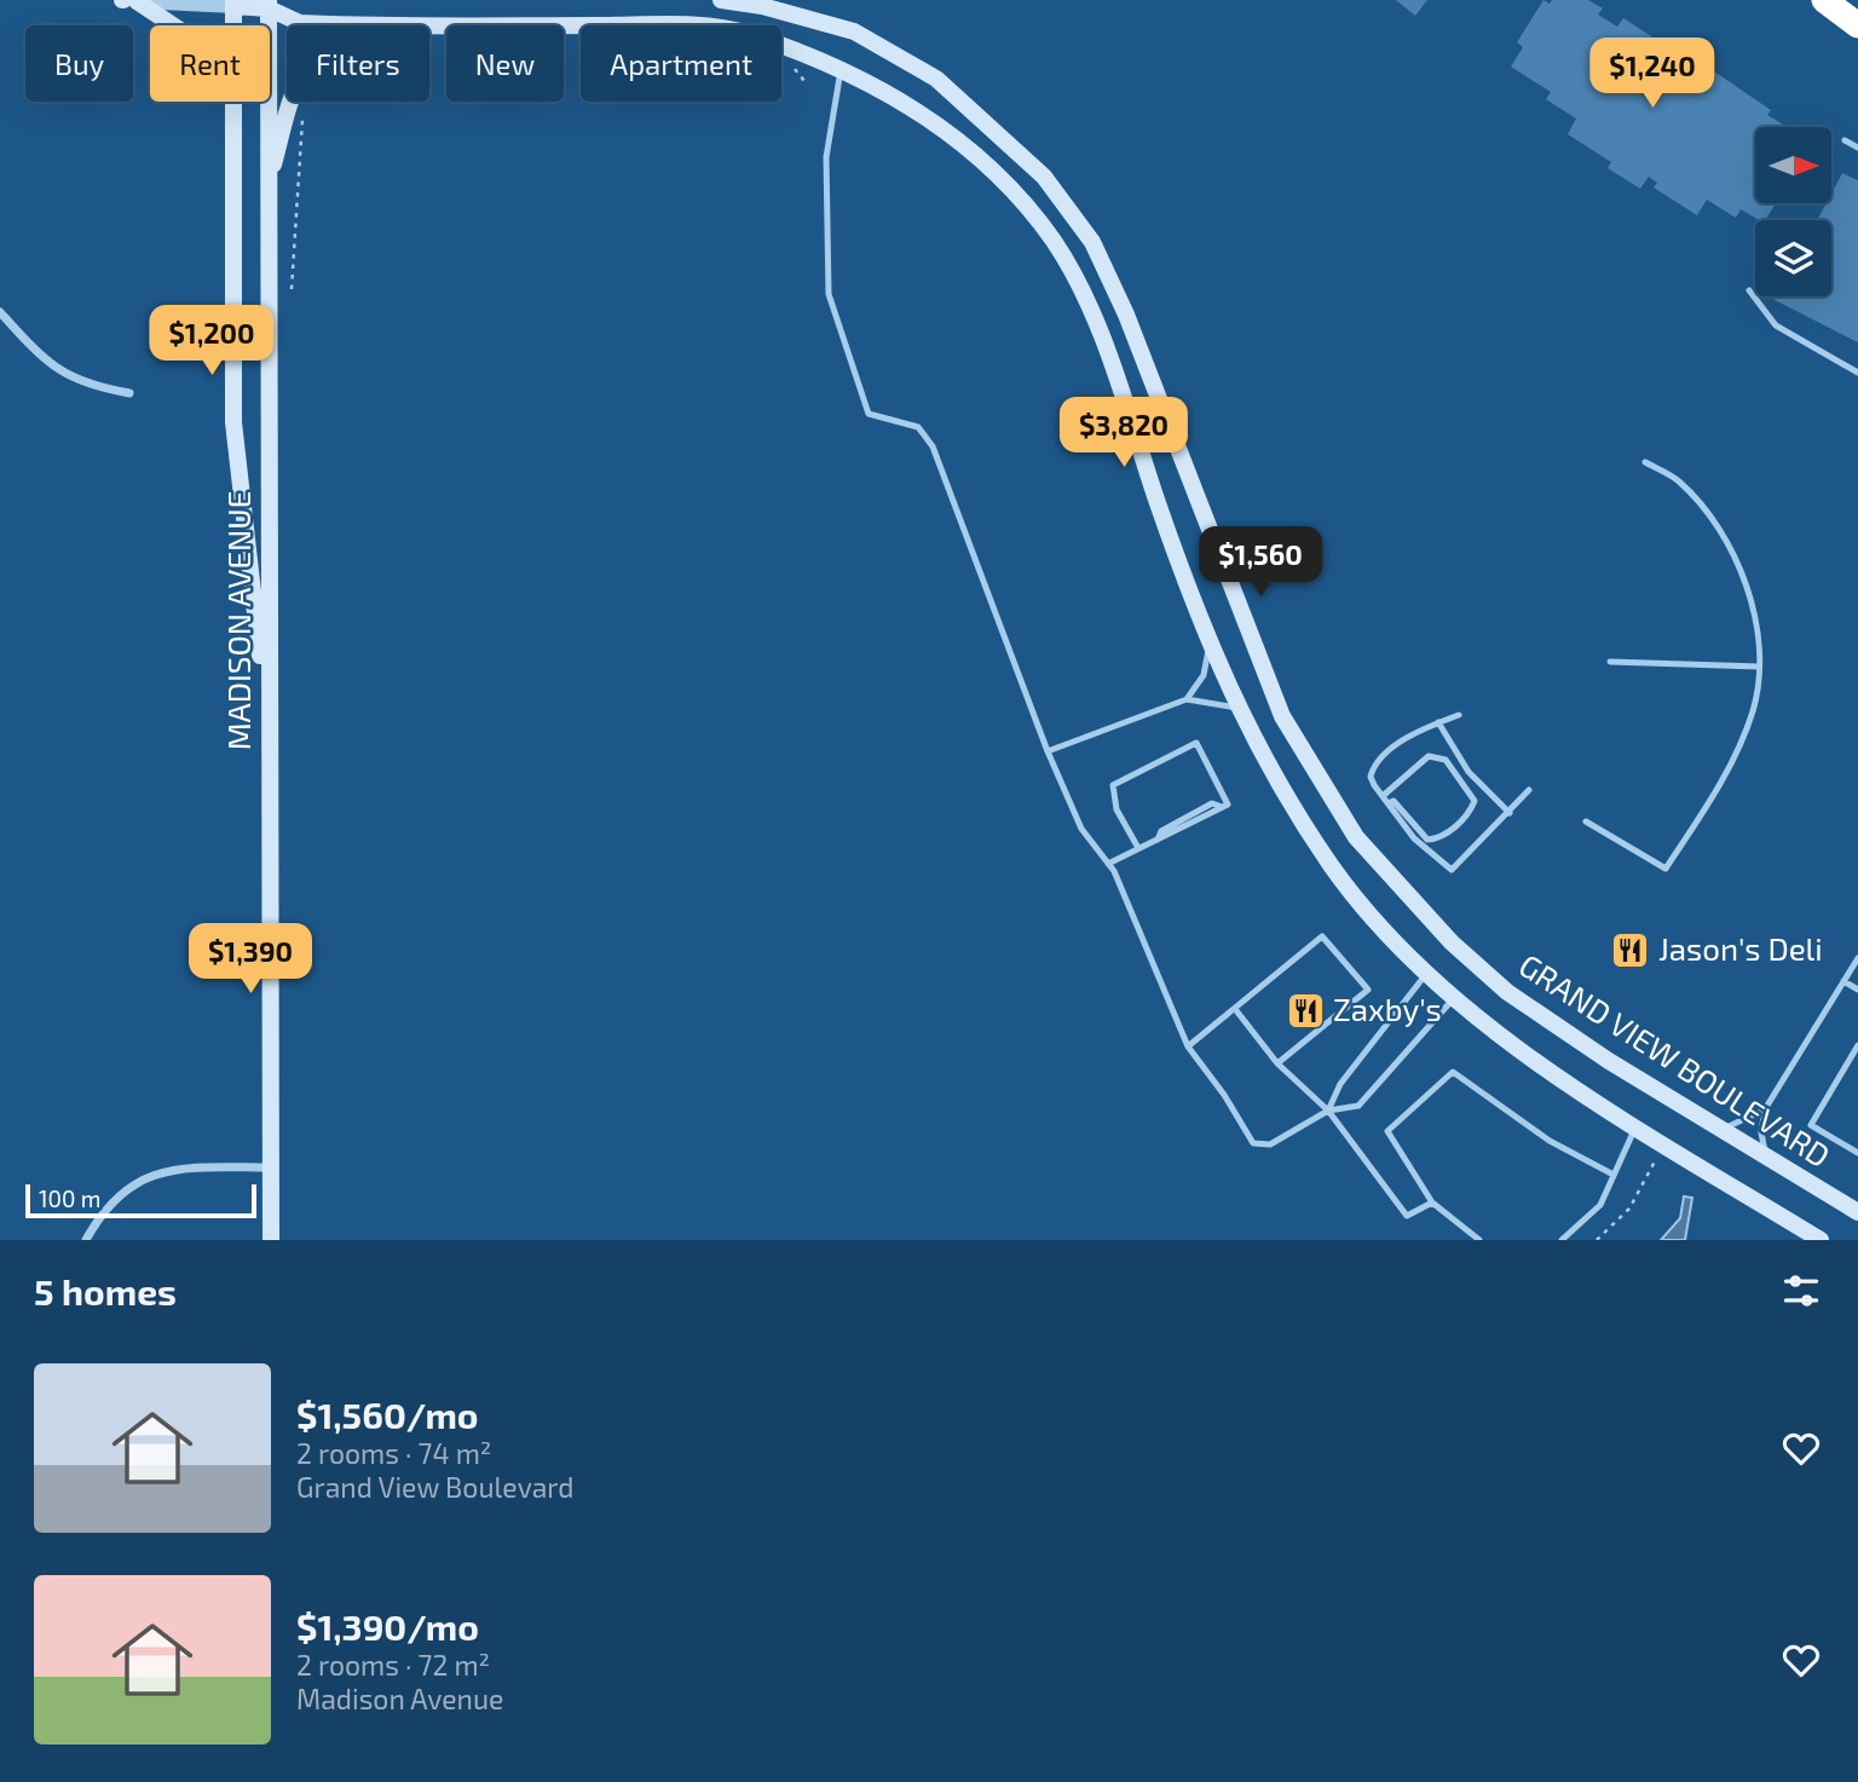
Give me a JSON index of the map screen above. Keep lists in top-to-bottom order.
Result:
{
  "streets": {
    "main road": ["MADISON AVENUE", "GRAND VIEW BOULEVARD"]
  },
  "places": {
    "restaurant": ["Jason's Deli", "Zaxby's"]
  },
  "scale_bar": "100 m",
  "north": "right",
  "page": {
    "chip": [
      "Buy",
      "Rent",
      "Filters",
      "New",
      "Apartment"
    ],
    "price": [
      "$1,240",
      "$1,200",
      "$3,820",
      "$1,560",
      "$1,390"
    ],
    "scale": "100 m",
    "heading": "5 homes",
    "list": [
      {
        "name": "$1,560/mo",
        "note": "2 rooms · 74 m² · Grand View Boulevard"
      },
      {
        "name": "$1,390/mo",
        "note": "2 rooms · 72 m² · Madison Avenue"
      }
    ]
  }
}
